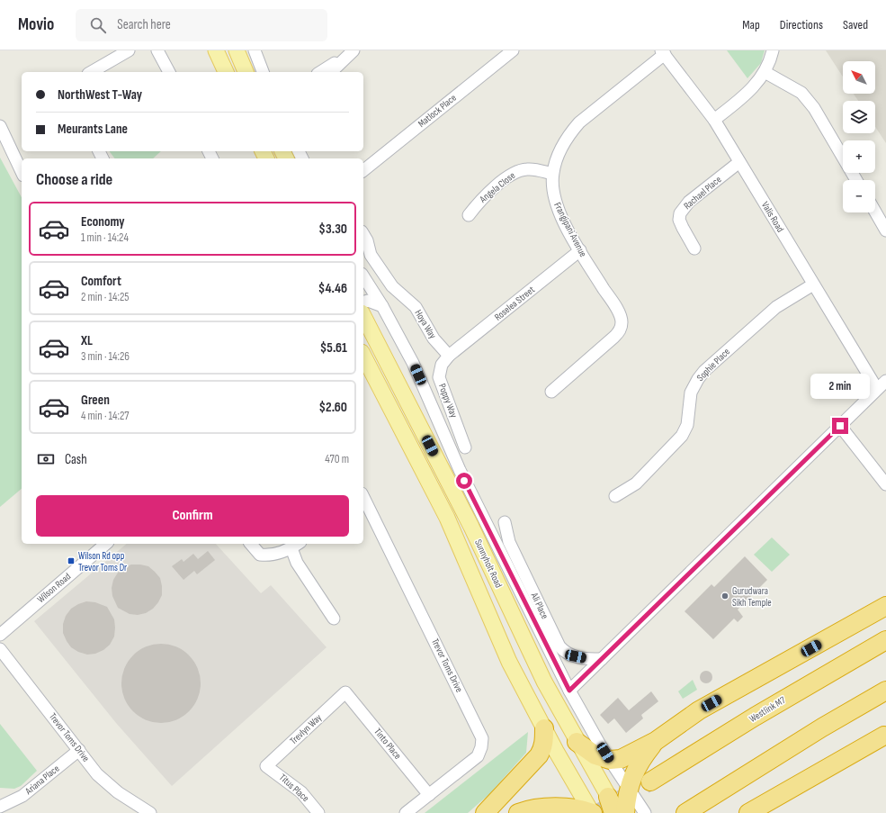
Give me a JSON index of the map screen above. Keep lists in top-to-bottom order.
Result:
{
  "streets": {
    "highway": ["Westlink M7"],
    "main road": ["Sunnyholt Road"],
    "street": [
      "Matlock Place",
      "Angela Close",
      "Rachael Place",
      "Valis Road",
      "Frangipani Avenue",
      "Roselea Street",
      "Hoya Way",
      "Sophie Place",
      "Poppy Way",
      "Wilson Road",
      "Ali Place",
      "Trevor Toms Drive",
      "Trevlyn Way",
      "Tinto Place",
      "Ariana Place",
      "Titus Place"
    ]
  },
  "crossings": [
    ["Angela Close", "Frangipani Avenue"],
    ["Rachael Place", "Valis Road"],
    ["Valis Road", "Frangipani Avenue"],
    ["Valis Road", "Sophie Place"],
    ["Frangipani Avenue", "Roselea Street"],
    ["Roselea Street", "Hoya Way"],
    ["Roselea Street", "Poppy Way"],
    ["Hoya Way", "Poppy Way"],
    ["Trevor Toms Drive", "Tinto Place"],
    ["Trevor Toms Drive", "Ariana Place"],
    ["Trevlyn Way", "Tinto Place"],
    ["Trevlyn Way", "Titus Place"]
  ],
  "places": {
    "transit": ["Wilson Rd opp Trevor Toms Dr"],
    "other": ["Gurudwara Sikh Temple"]
  },
  "north": "top left",
  "page": {
    "header": "Movio",
    "search": "Search here",
    "nav": ["Map", "Directions", "Saved"],
    "map_buttons": ["+", "−"],
    "banner": ["NorthWest T-Way", "Meurants Lane"],
    "heading": "Choose a ride",
    "list": [
      {
        "name": "Economy",
        "note": "1 min · 14:24",
        "value": "$3.30"
      },
      {
        "name": "Comfort",
        "note": "2 min · 14:25",
        "value": "$4.46"
      },
      {
        "name": "XL",
        "note": "3 min · 14:26",
        "value": "$5.61"
      },
      {
        "name": "Green",
        "note": "4 min · 14:27",
        "value": "$2.60"
      }
    ],
    "bubble": "2 min",
    "pay": ["Cash", "470 m"],
    "buttons": "Confirm"
  }
}
